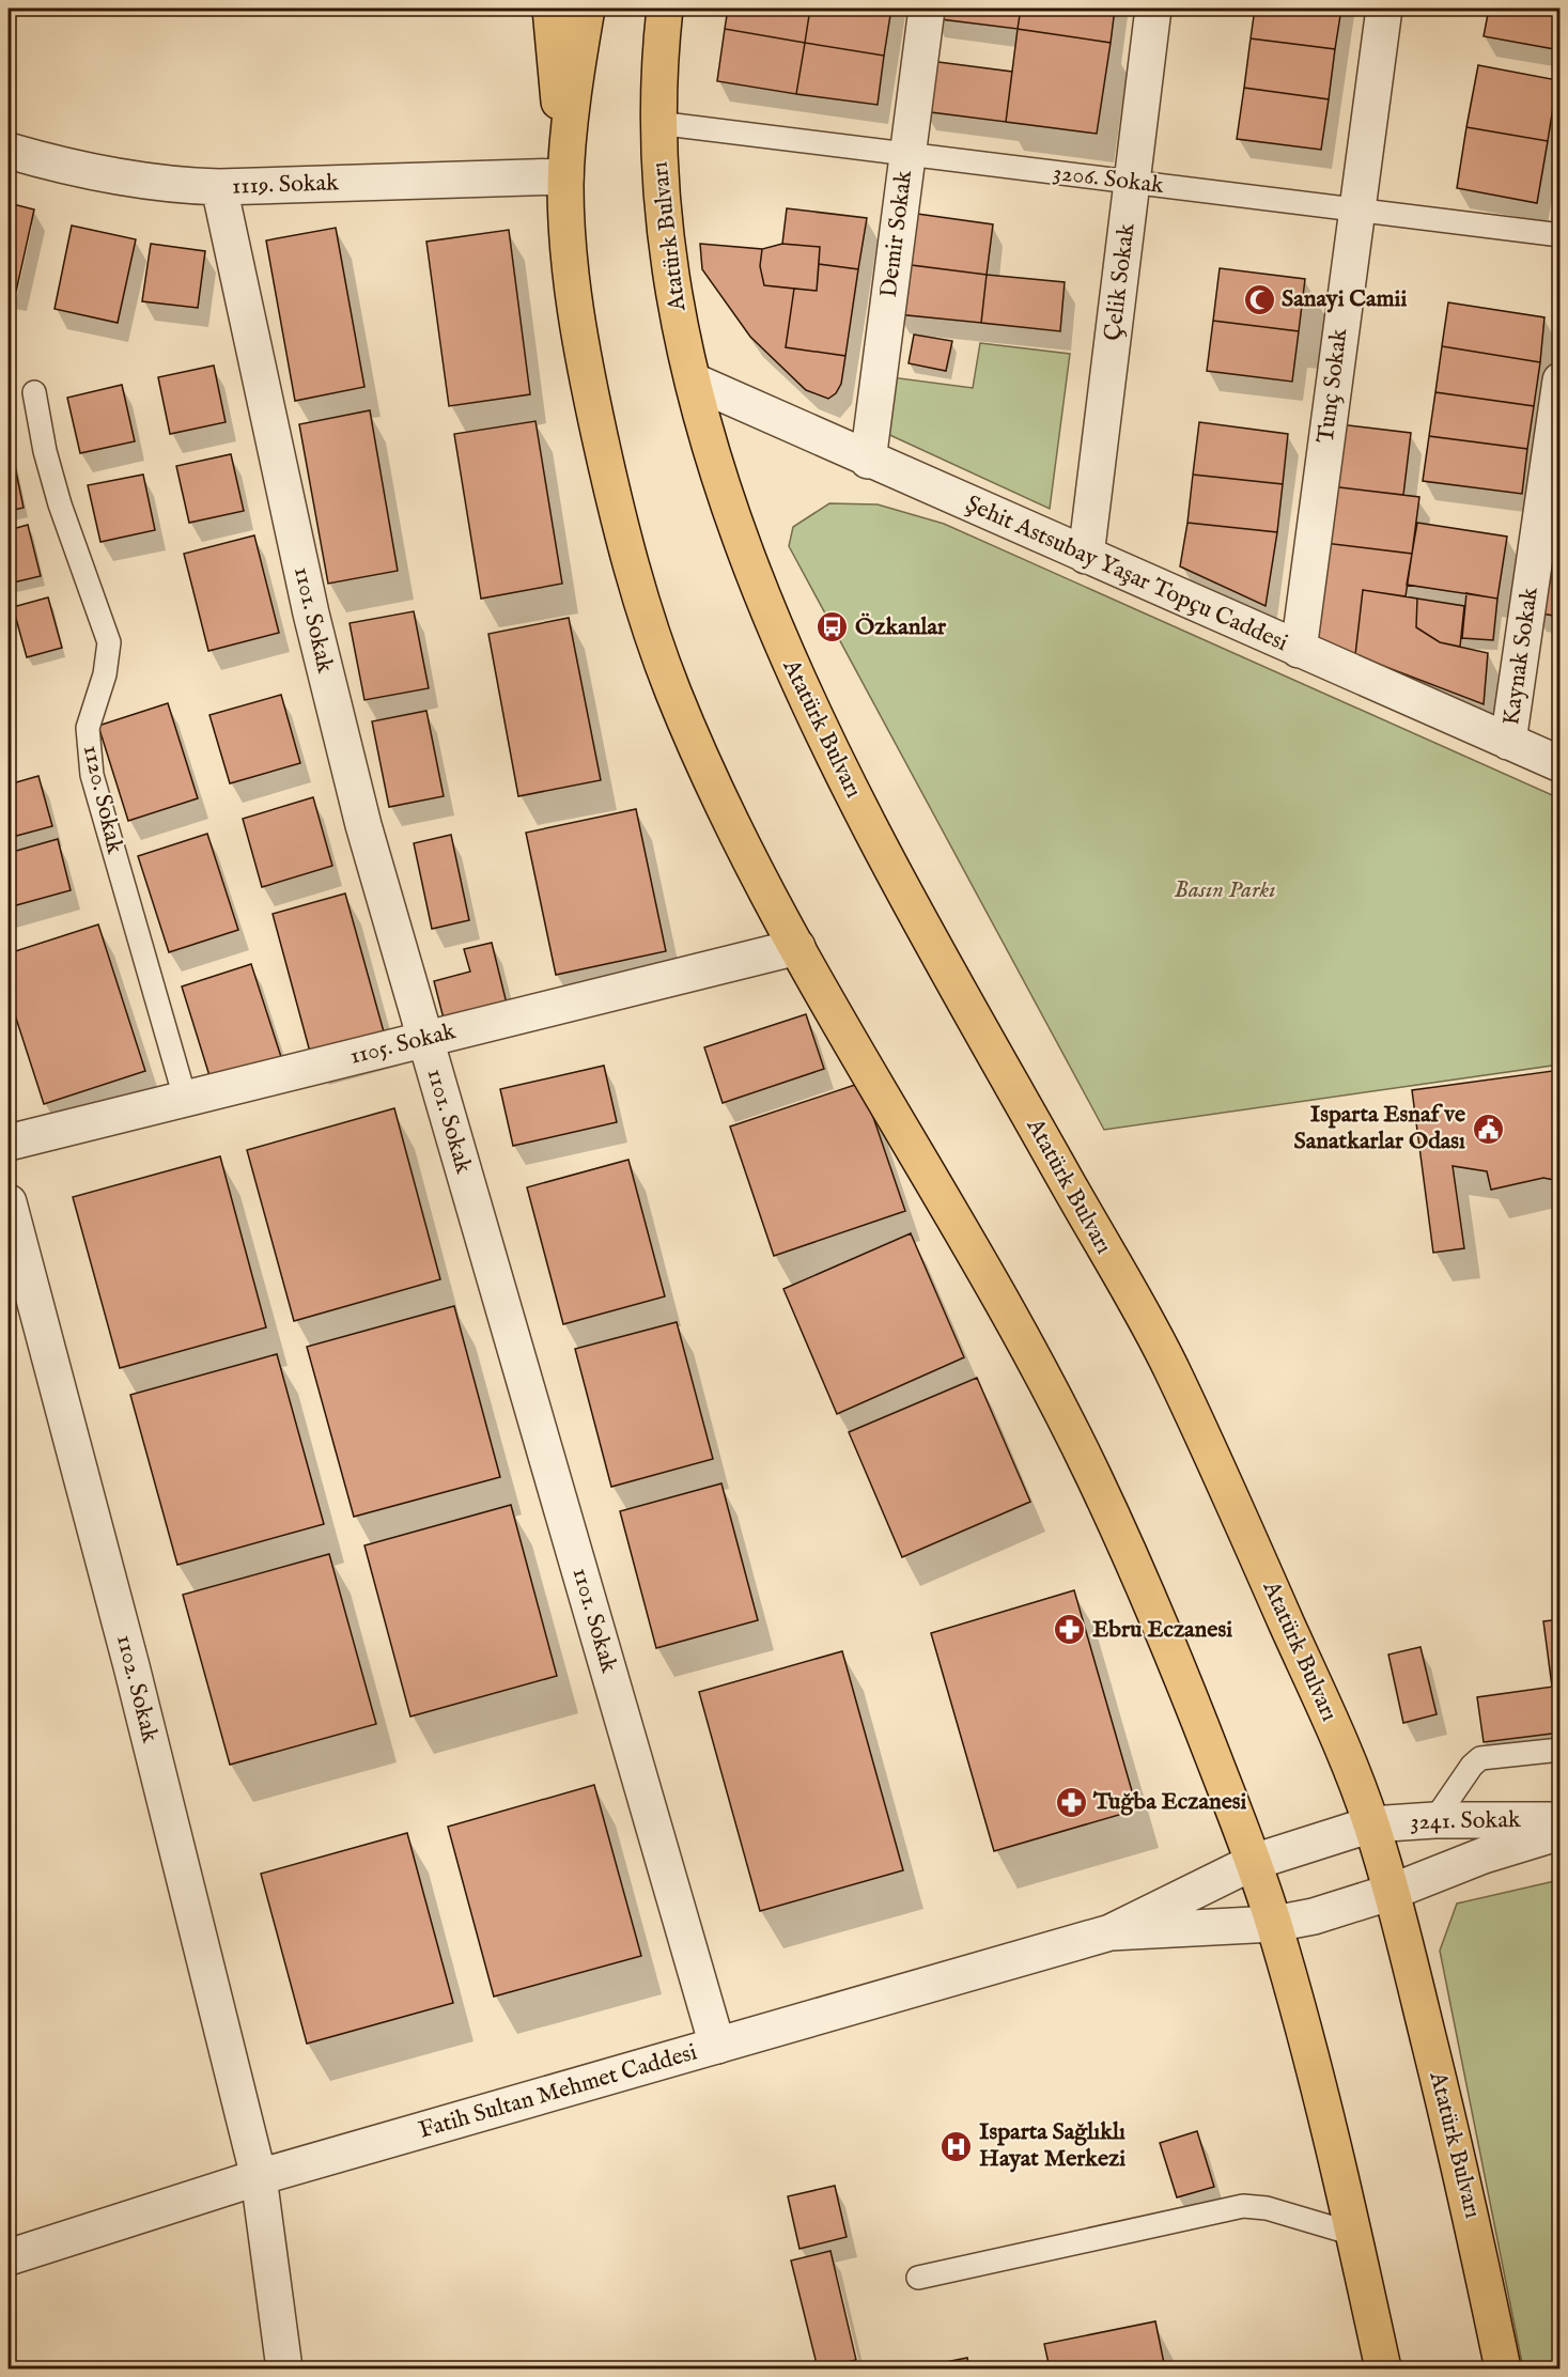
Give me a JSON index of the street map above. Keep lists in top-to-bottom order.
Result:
{
  "streets": {
    "main road": ["Atatürk Bulvarı"],
    "street": [
      "1119. Sokak",
      "Demir Sokak",
      "Çelik Sokak",
      "Tunç Sokak",
      "Şehit Astsubay Yaşar Topçu Caddesi",
      "1101. Sokak",
      "Kaynak Sokak",
      "1105. Sokak",
      "1102. Sokak",
      "3241. Sokak",
      "Fatih Sultan Mehmet Caddesi"
    ],
    "lane": ["3206. Sokak", "1120. Sokak"]
  },
  "crossings": [
    ["3206. Sokak", "Demir Sokak"],
    ["3206. Sokak", "Atatürk Bulvarı"],
    ["3206. Sokak", "Çelik Sokak"],
    ["3206. Sokak", "Tunç Sokak"],
    ["1119. Sokak", "1101. Sokak"],
    ["Demir Sokak", "Şehit Astsubay Yaşar Topçu Caddesi"],
    ["Atatürk Bulvarı", "Şehit Astsubay Yaşar Topçu Caddesi"],
    ["Atatürk Bulvarı", "3241. Sokak"],
    ["Çelik Sokak", "Şehit Astsubay Yaşar Topçu Caddesi"],
    ["Tunç Sokak", "Şehit Astsubay Yaşar Topçu Caddesi"],
    ["Şehit Astsubay Yaşar Topçu Caddesi", "Kaynak Sokak"],
    ["1101. Sokak", "1105. Sokak"],
    ["1101. Sokak", "Fatih Sultan Mehmet Caddesi"],
    ["1120. Sokak", "1105. Sokak"],
    ["1102. Sokak", "Fatih Sultan Mehmet Caddesi"],
    ["3241. Sokak", "Fatih Sultan Mehmet Caddesi"]
  ],
  "parks": ["Basın Parkı"],
  "places": {
    "mosque": ["Sanayi Camii"],
    "bus stop": ["Özkanlar"],
    "public building": ["Isparta Esnaf ve Sanatkarlar Odası"],
    "pharmacy": ["Ebru Eczanesi", "Tuğba Eczanesi"],
    "hospital": ["Isparta Sağlıklı Hayat Merkezi"]
  }
}
